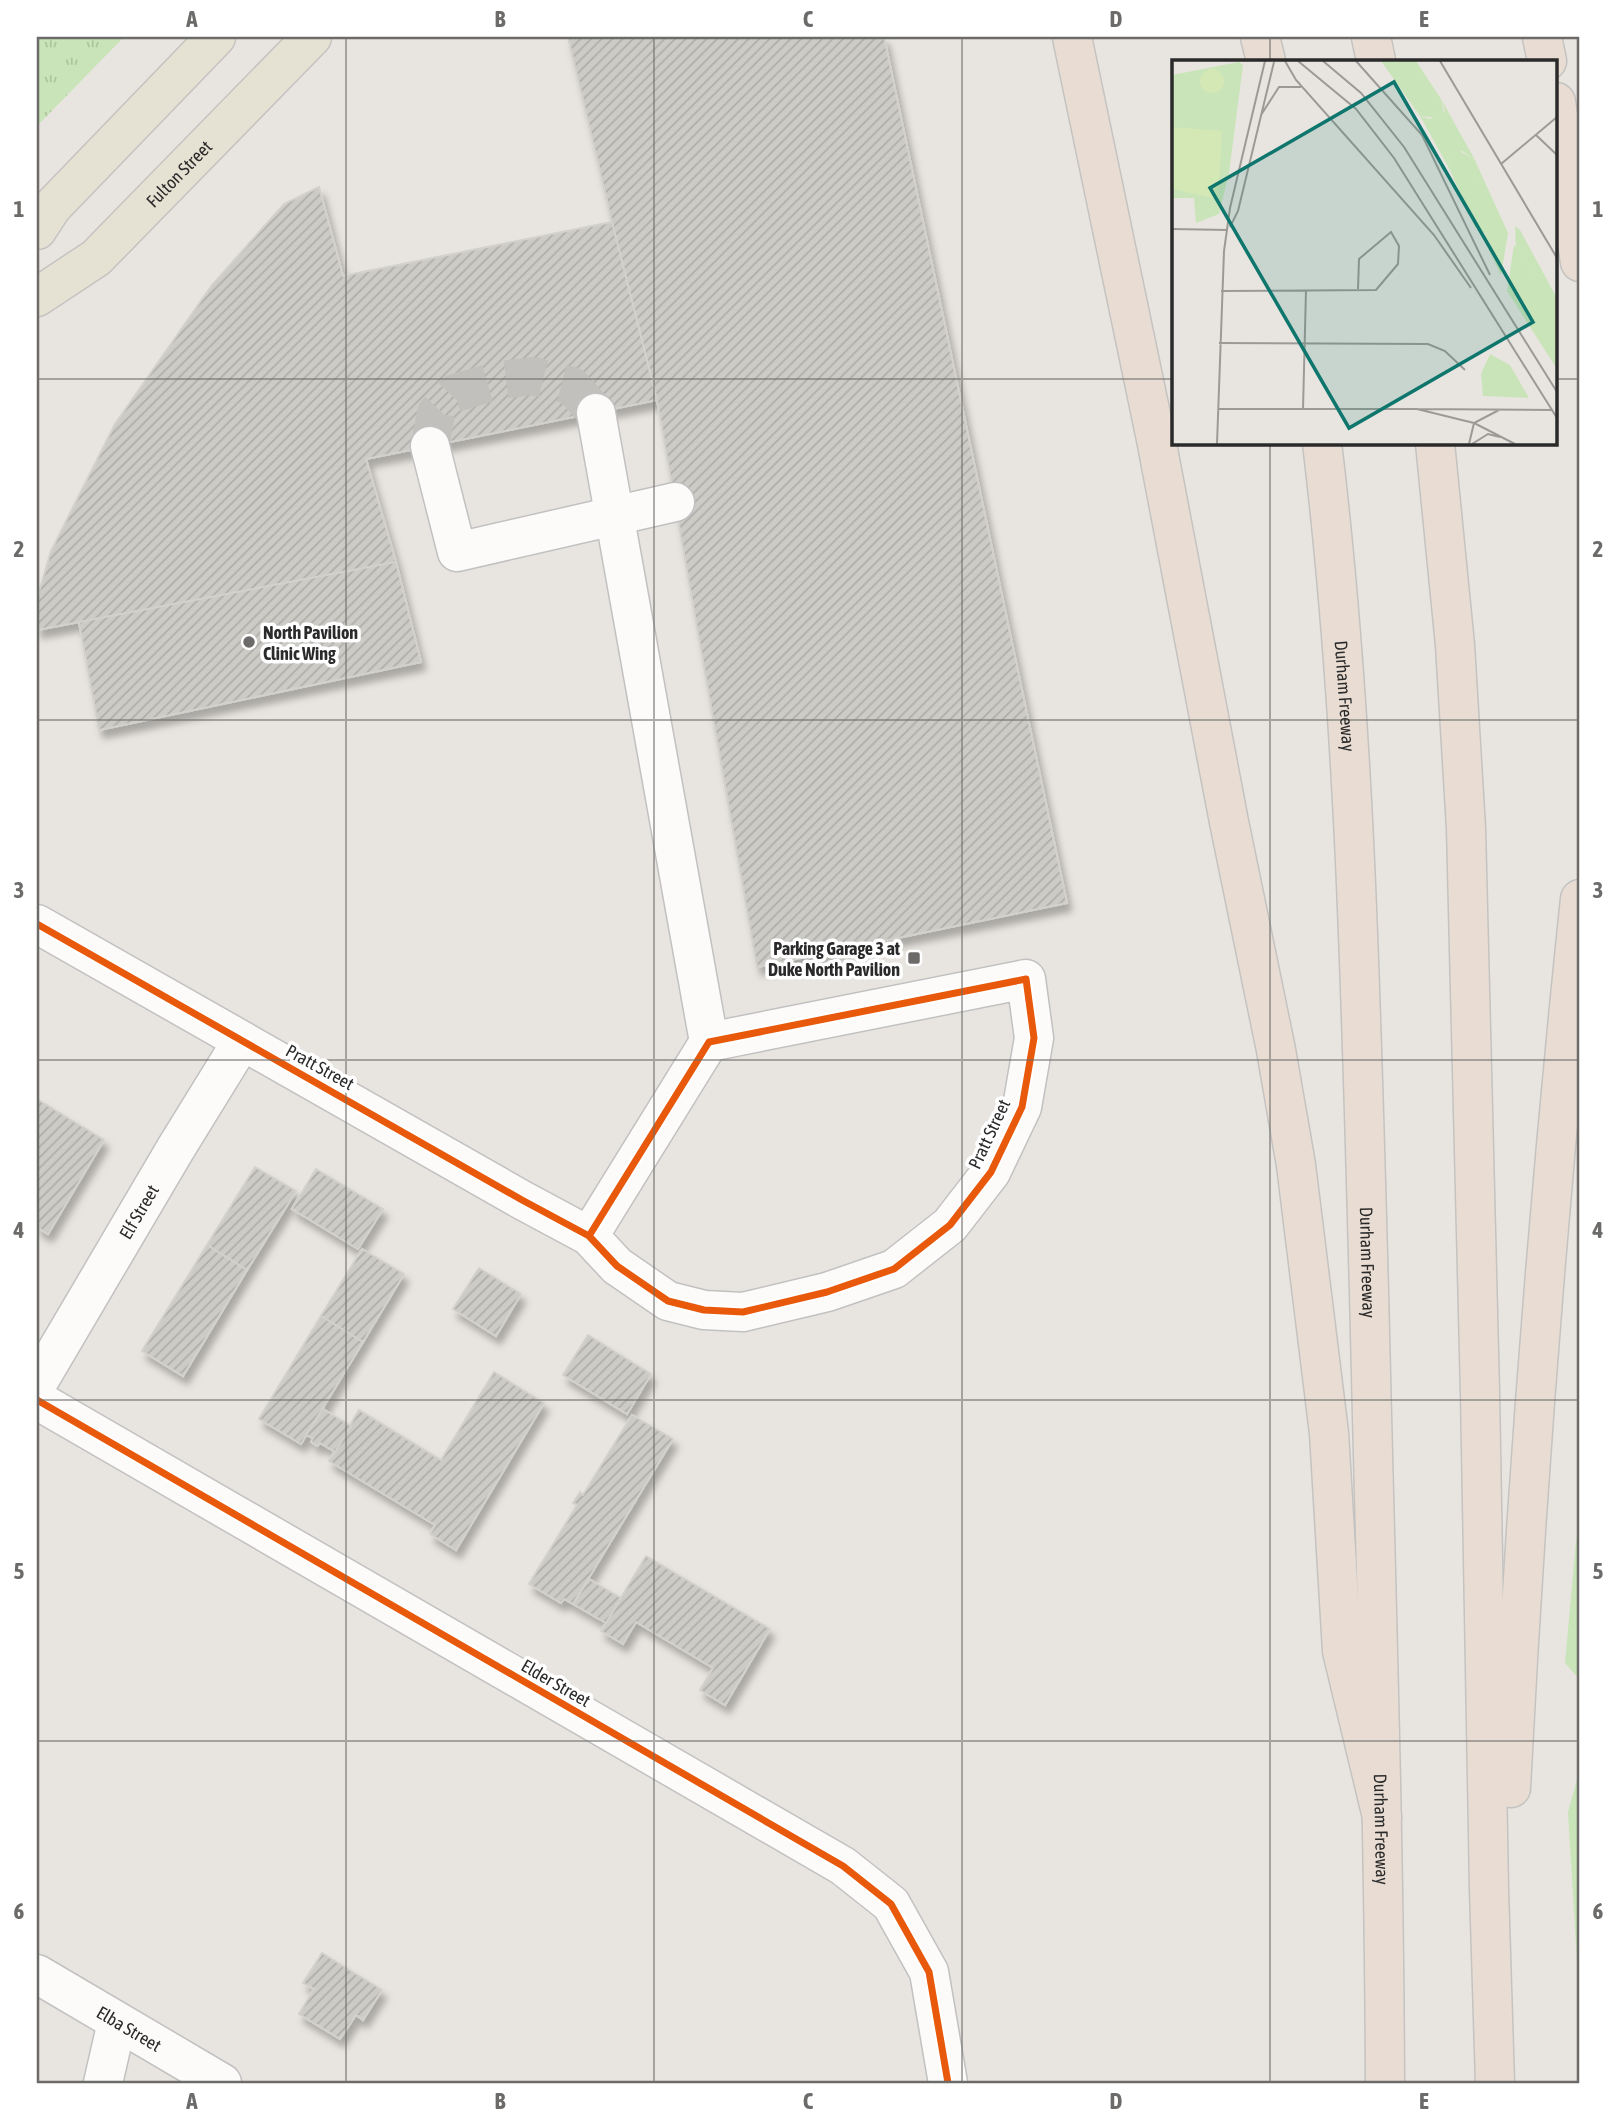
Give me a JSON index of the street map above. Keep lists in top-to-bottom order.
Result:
{
  "streets": {
    "highway": ["Durham Freeway"],
    "main road": ["Fulton Street"],
    "street": [
      "Pratt Street",
      "Elf Street",
      "Elder Street",
      "Elba Street"
    ]
  },
  "crossings": [
    ["Pratt Street", "Elf Street"]
  ],
  "places": {
    "other": ["North Pavilion Clinic Wing"],
    "transit": ["Parking Garage 3 at Duke North Pavilion"]
  },
  "grid": {
    "columns": [
      "A",
      "B",
      "C",
      "D",
      "E"
    ],
    "rows": [
      "1",
      "2",
      "3",
      "4",
      "5",
      "6"
    ]
  }
}
